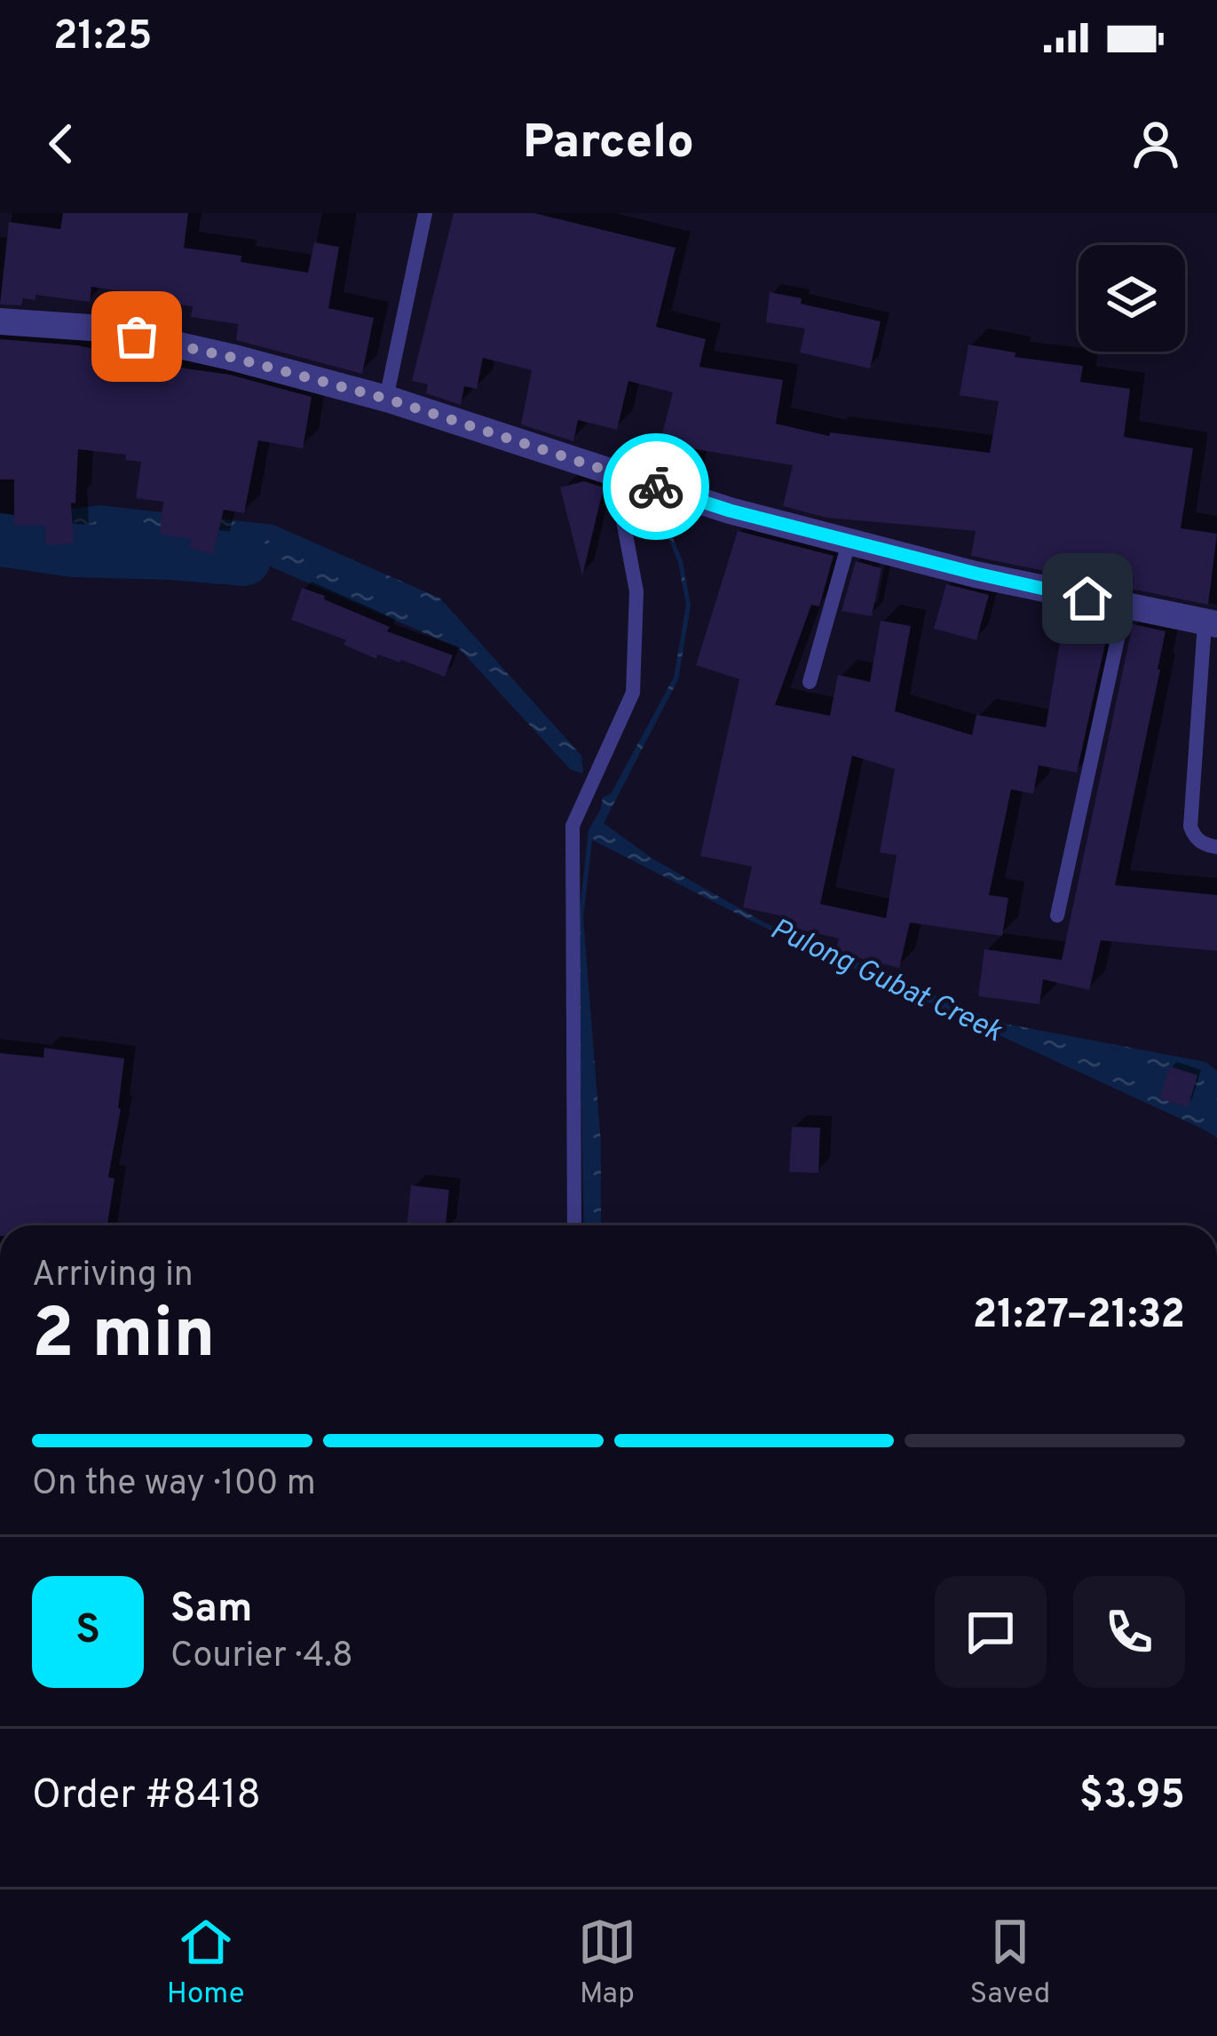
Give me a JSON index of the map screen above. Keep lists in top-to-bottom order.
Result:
{
  "water": ["Pulong Gubat Creek"],
  "page": {
    "status": "21:25",
    "header": "Parcelo",
    "heading": ["2 min", "Arriving in", "21:27–21:32"],
    "panel": [
      "Sam",
      "Courier · 4.8",
      "Order #8418",
      "$3.95"
    ],
    "bar": "On the way · 100 m",
    "round": "S",
    "tabs": ["Home", "Map", "Saved"]
  }
}
